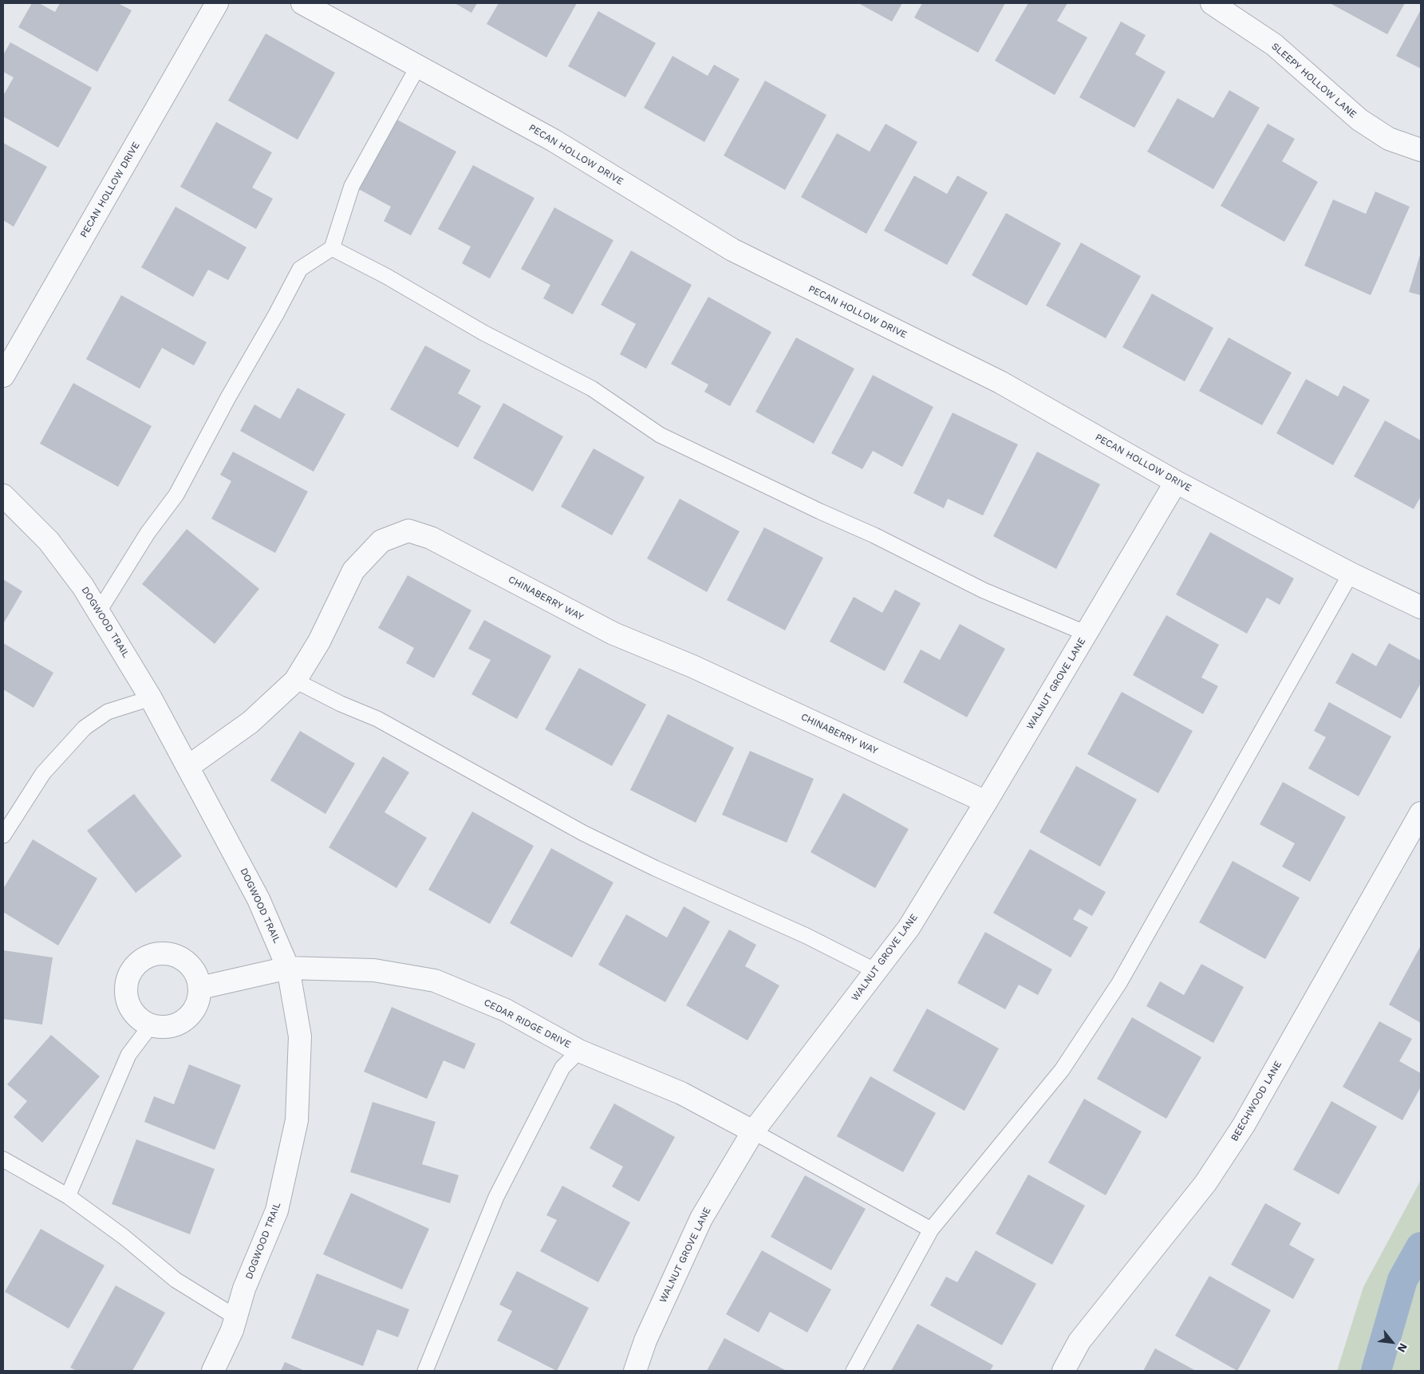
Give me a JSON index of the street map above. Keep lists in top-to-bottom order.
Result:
{
  "streets": {
    "street": [
      "SLEEPY HOLLOW LANE",
      "PECAN HOLLOW DRIVE",
      "CHINABERRY WAY",
      "DOGWOOD TRAIL",
      "WALNUT GROVE LANE",
      "CEDAR RIDGE DRIVE",
      "BEECHWOOD LANE"
    ]
  },
  "crossings": [
    ["PECAN HOLLOW DRIVE", "WALNUT GROVE LANE"],
    ["CHINABERRY WAY", "DOGWOOD TRAIL"],
    ["CHINABERRY WAY", "WALNUT GROVE LANE"],
    ["DOGWOOD TRAIL", "CEDAR RIDGE DRIVE"],
    ["WALNUT GROVE LANE", "CEDAR RIDGE DRIVE"]
  ],
  "north": "bottom right"
}
